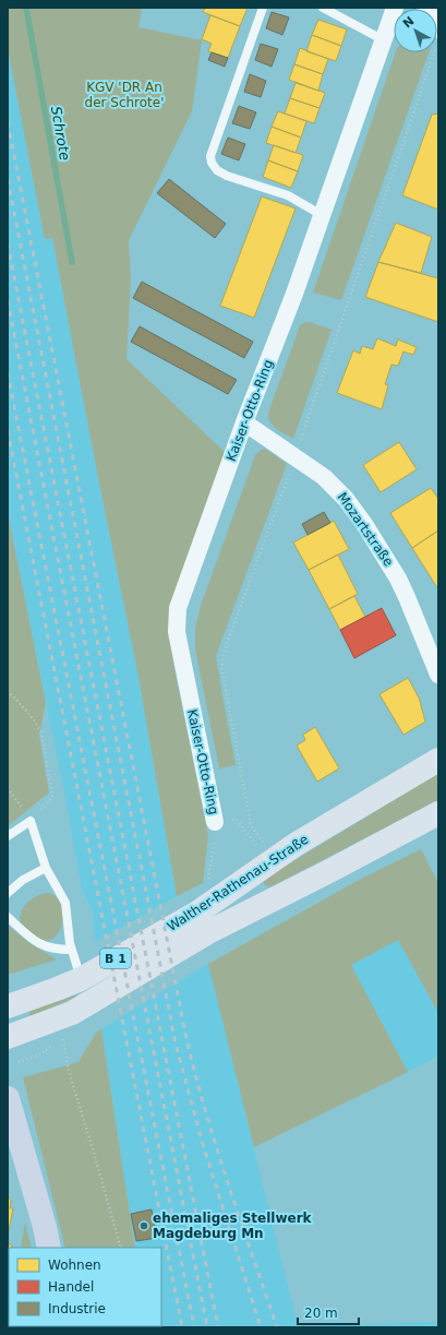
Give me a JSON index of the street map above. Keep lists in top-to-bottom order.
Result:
{
  "streets": {
    "main road": ["Walther-Rathenau-Straße", "B 1"],
    "street": ["Kaiser-Otto-Ring", "Mozartstraße"]
  },
  "crossings": [
    ["Kaiser-Otto-Ring", "Mozartstraße"]
  ],
  "water": ["Schrote"],
  "parks": ["KGV 'DR An der Schrote'"],
  "places": ["ehemaliges Stellwerk Magdeburg Mn"],
  "legend": ["Wohnen", "Handel", "Industrie"],
  "scale_bar": "20 m",
  "north": "top left"
}
